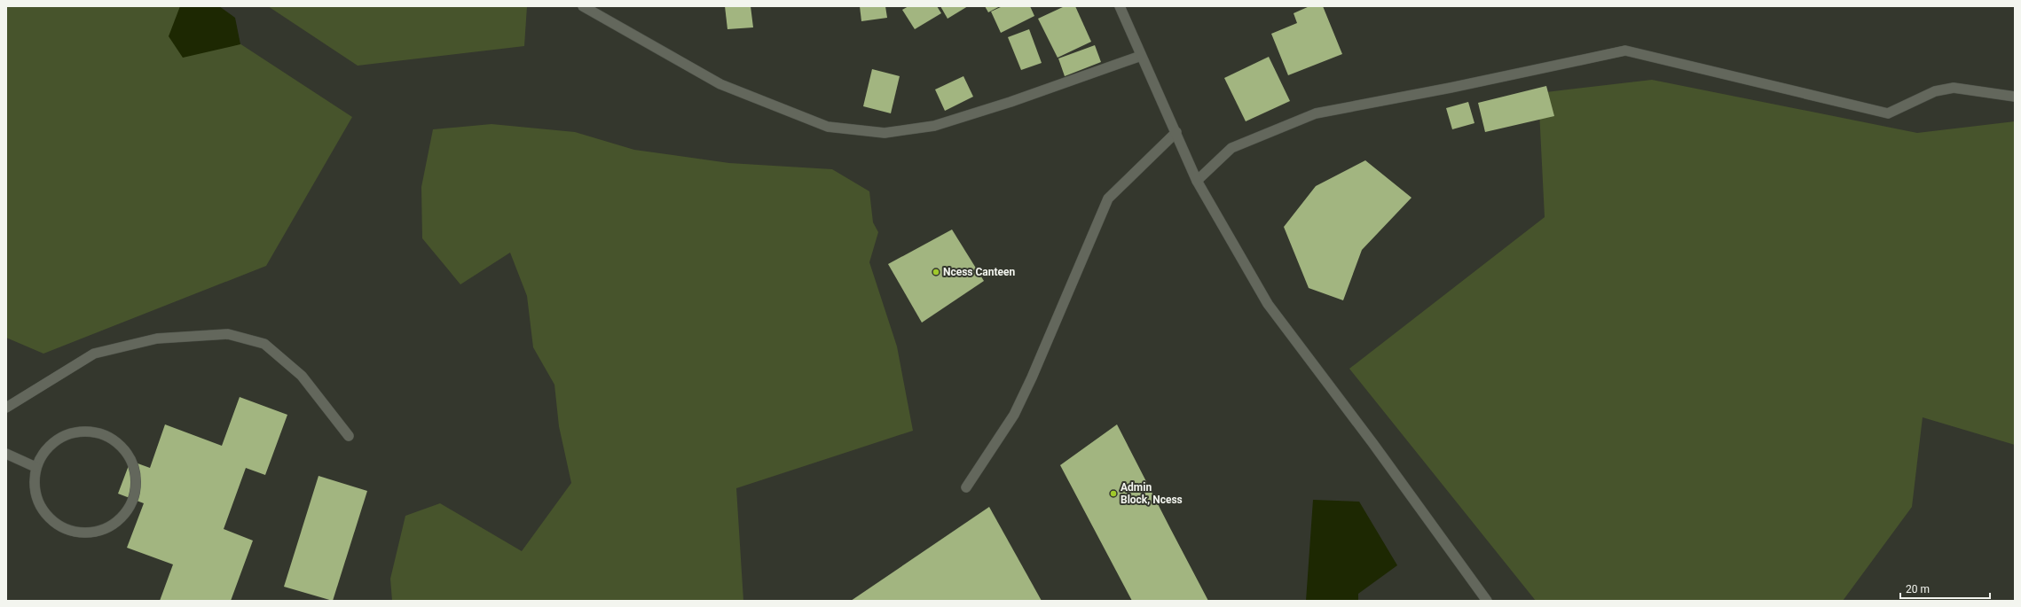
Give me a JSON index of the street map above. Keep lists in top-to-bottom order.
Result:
{
  "places": ["Ncess Canteen", "Admin Block, Ncess"],
  "scale_bar": "20 m"
}
